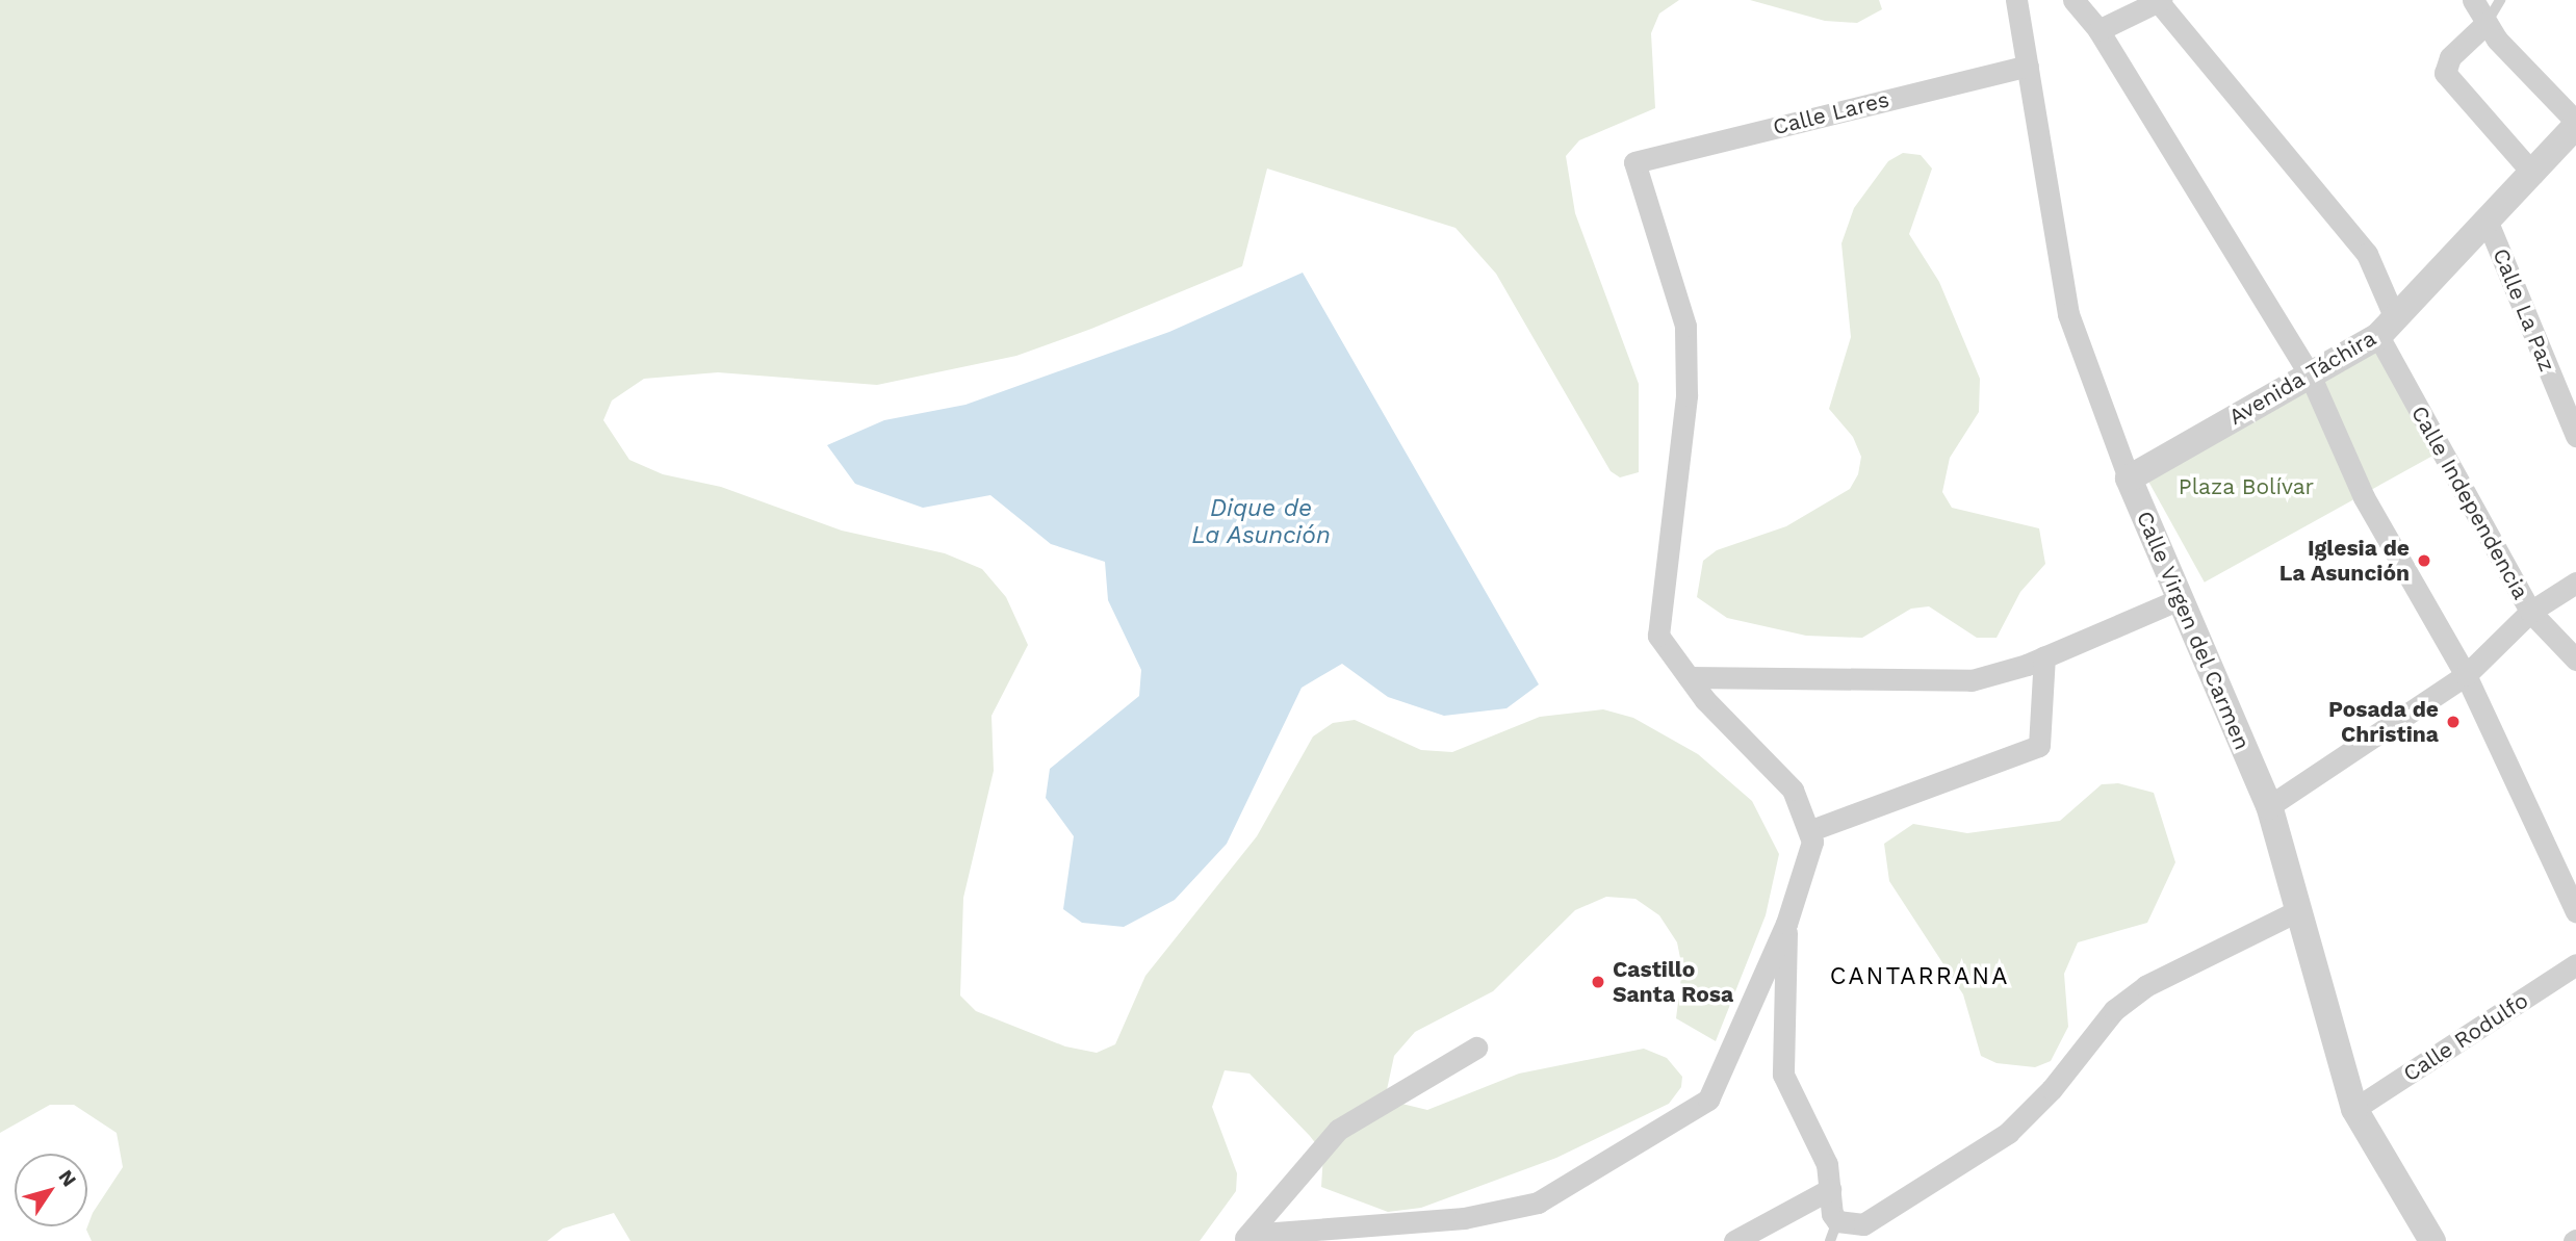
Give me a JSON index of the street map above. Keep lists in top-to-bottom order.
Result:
{
  "streets": {
    "street": [
      "Calle Lares",
      "Calle La Paz",
      "Avenida Táchira",
      "Calle Independencia",
      "Calle Virgen del Carmen",
      "Calle Rodulfo"
    ]
  },
  "crossings": [
    ["Calle Lares", "Calle Virgen del Carmen"],
    ["Calle La Paz", "Avenida Táchira"],
    ["Avenida Táchira", "Calle Independencia"],
    ["Avenida Táchira", "Calle Virgen del Carmen"],
    ["Calle Virgen del Carmen", "Calle Rodulfo"]
  ],
  "districts": ["CANTARRANA"],
  "water": ["Dique de La Asunción"],
  "parks": ["Plaza Bolívar"],
  "places": ["Iglesia de La Asunción", "Posada de Christina", "Castillo Santa Rosa"],
  "north": "top right"
}
